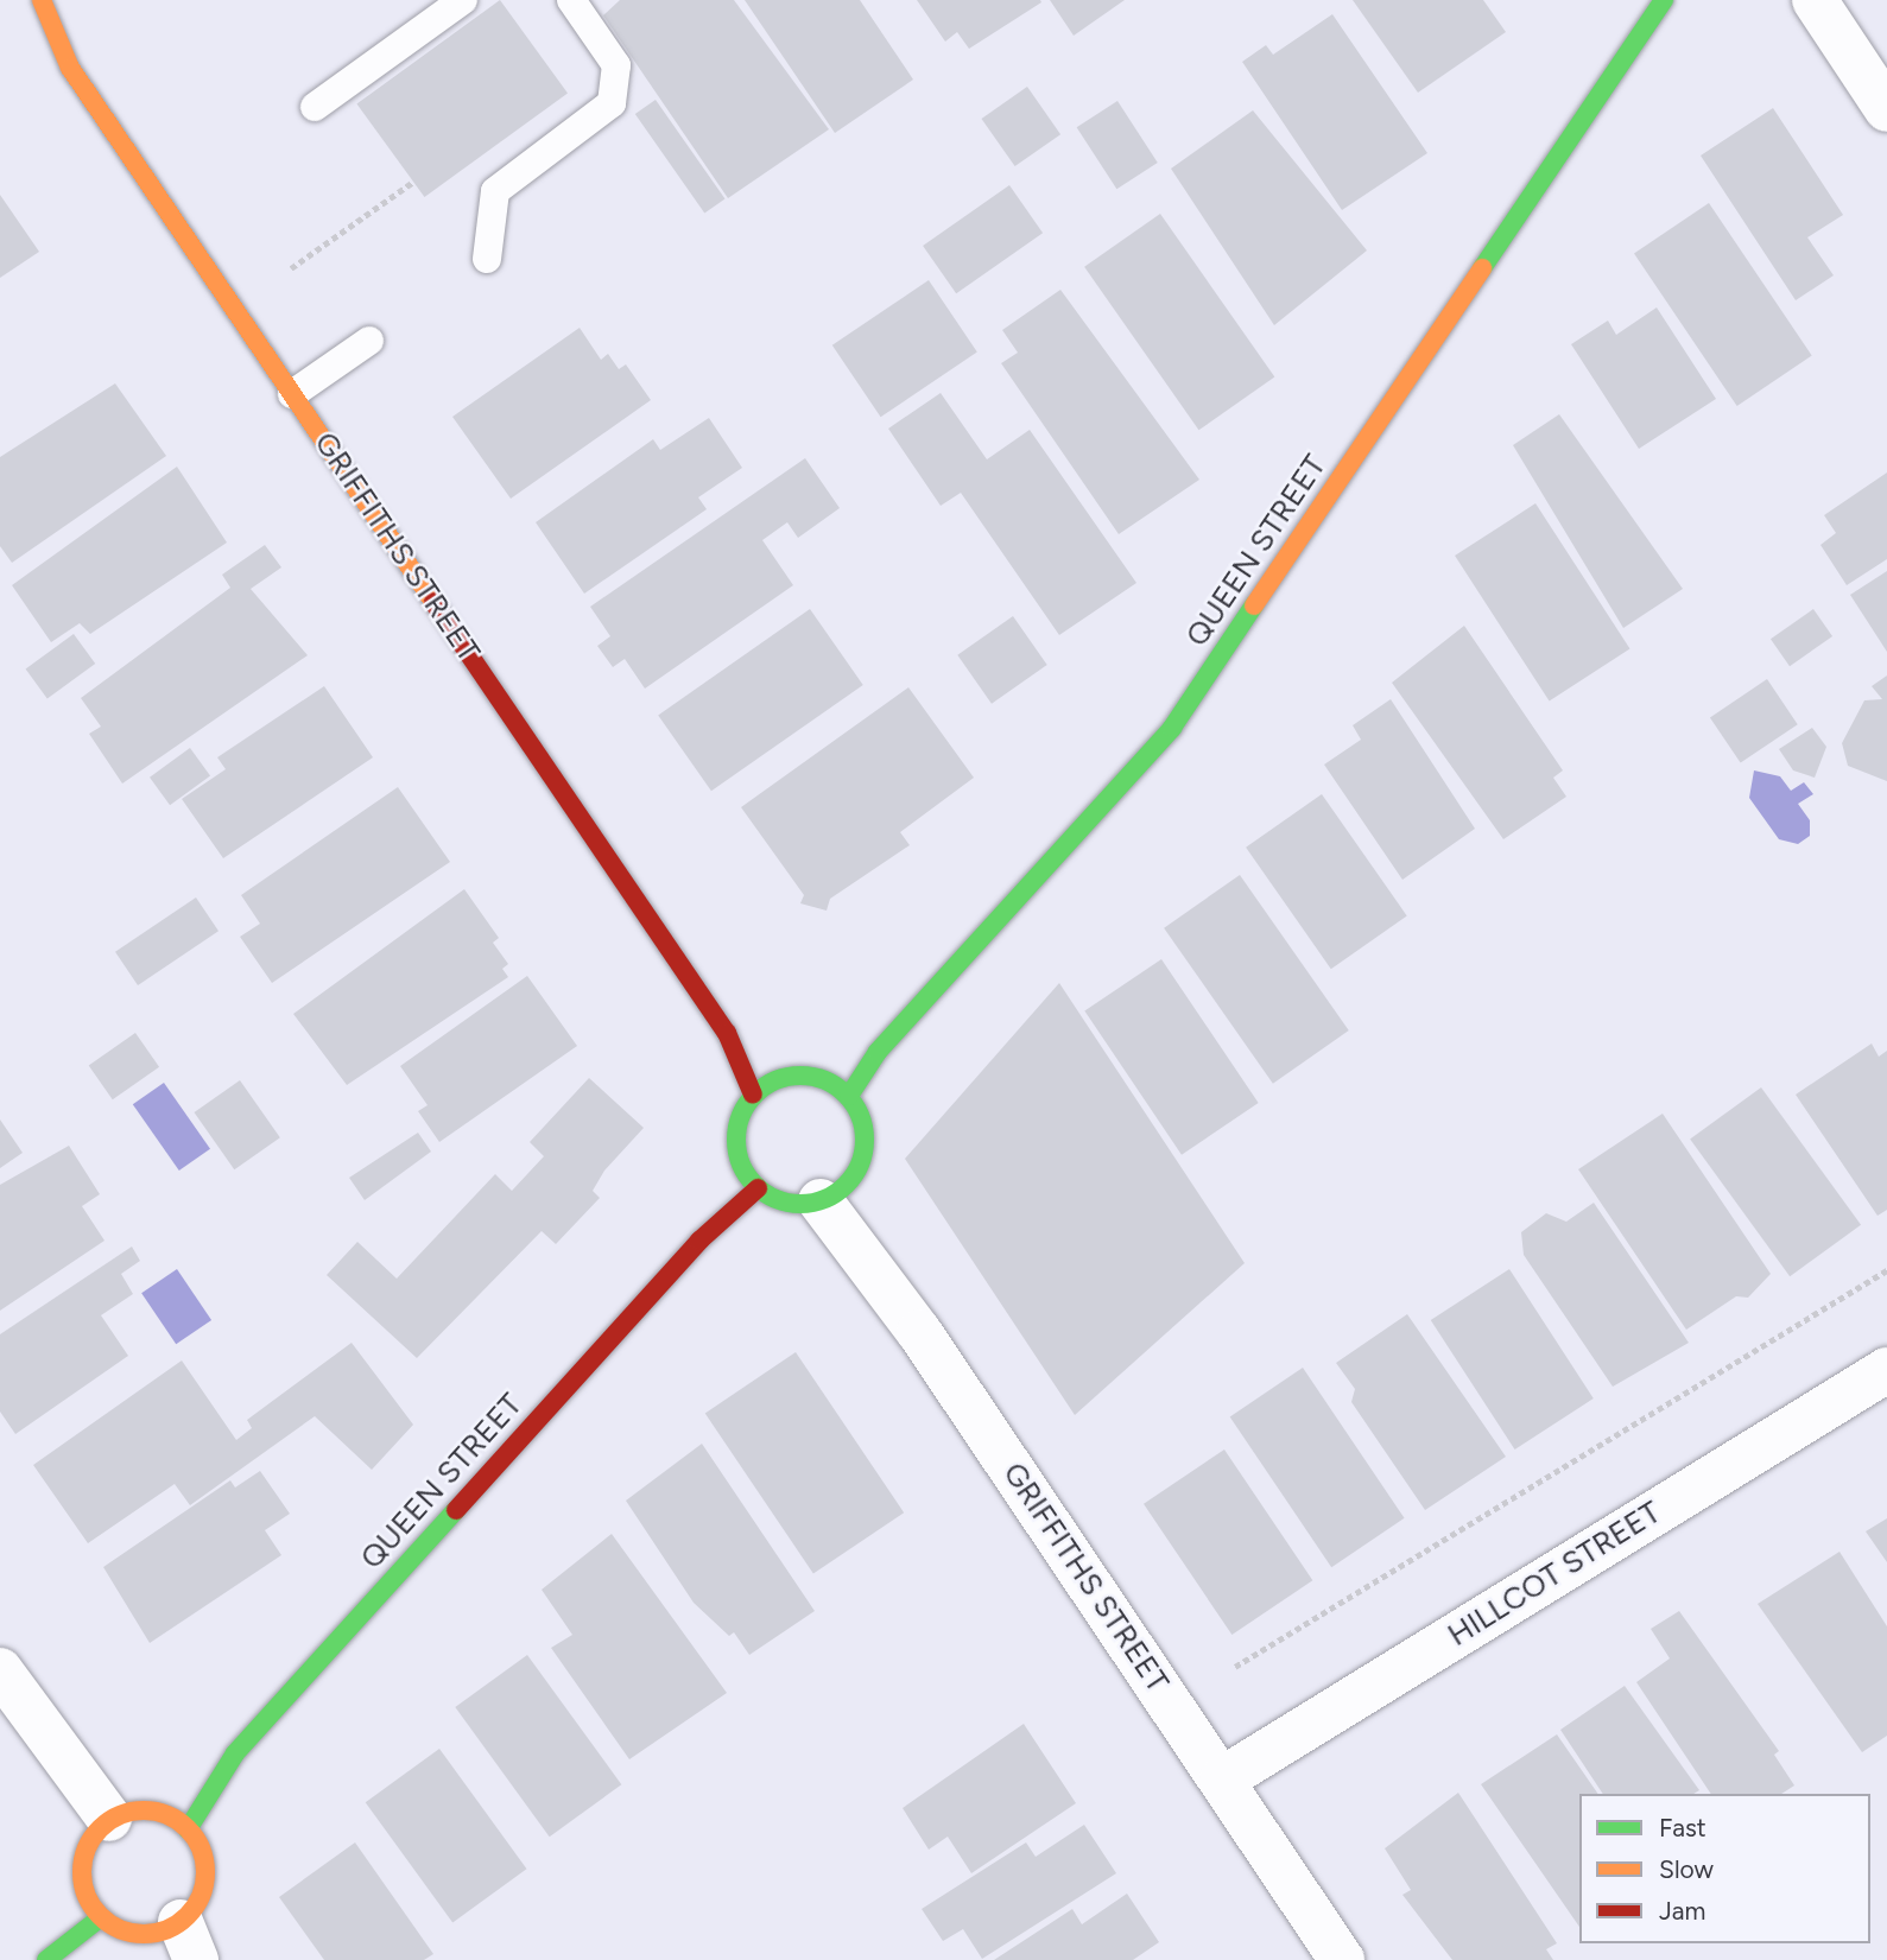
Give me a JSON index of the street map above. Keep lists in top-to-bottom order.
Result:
{
  "streets": {
    "street": ["GRIFFITHS STREET", "QUEEN STREET", "HILLCOT STREET"]
  },
  "crossings": [
    ["GRIFFITHS STREET", "QUEEN STREET"],
    ["GRIFFITHS STREET", "HILLCOT STREET"]
  ],
  "legend": ["Fast", "Slow", "Jam"]
}
